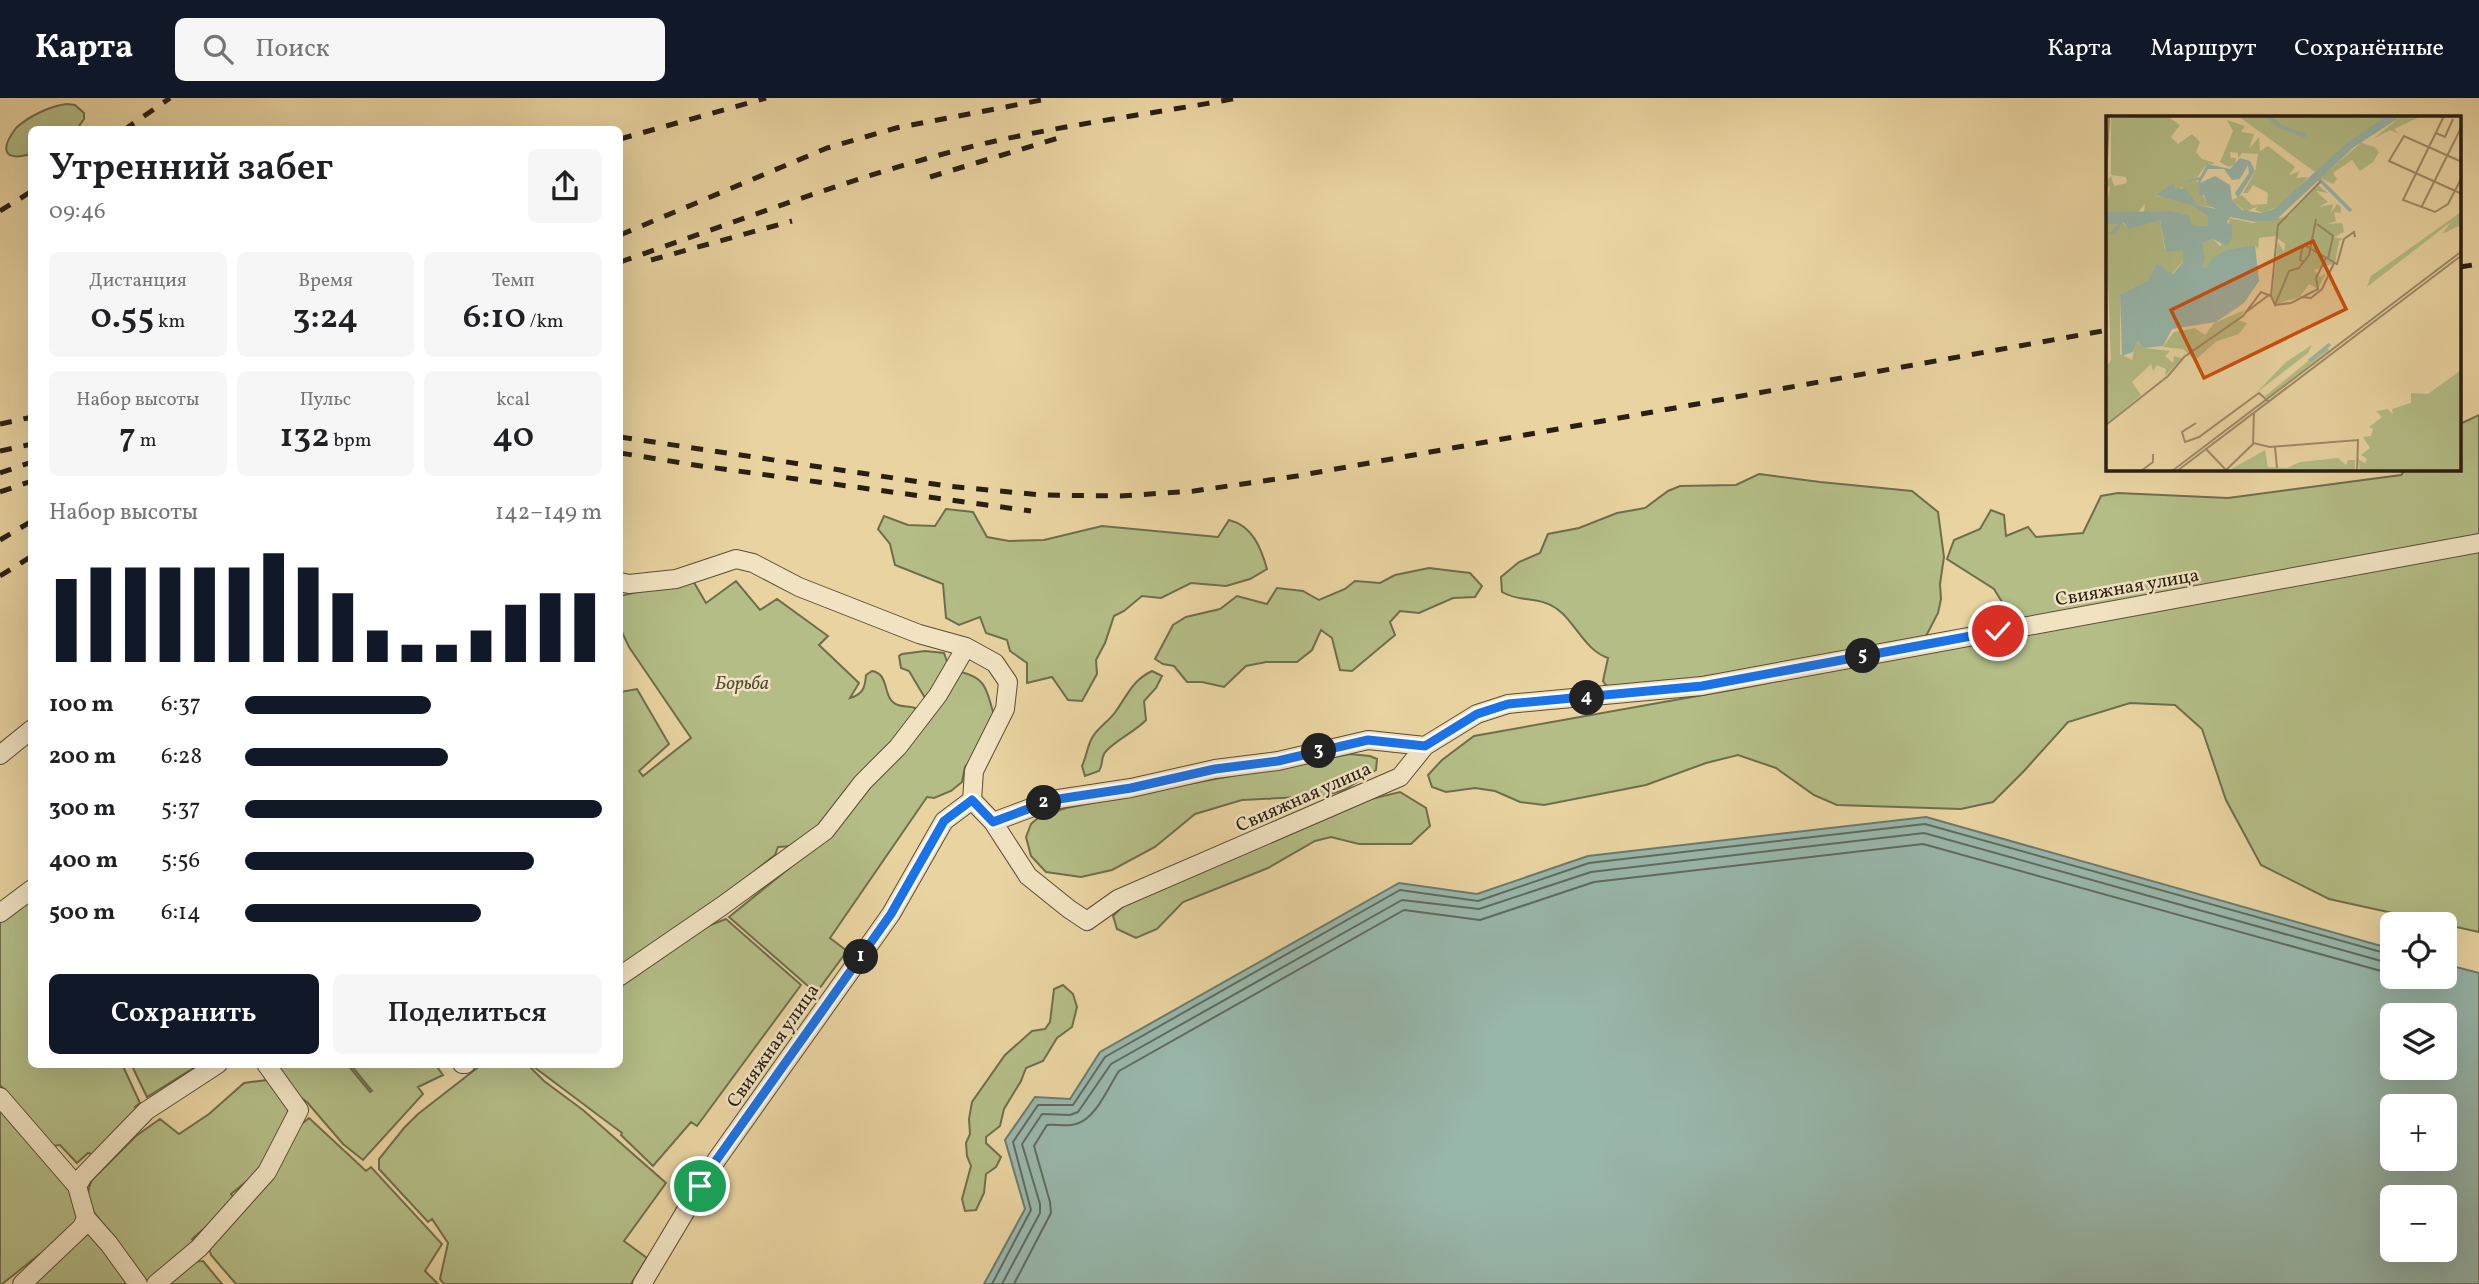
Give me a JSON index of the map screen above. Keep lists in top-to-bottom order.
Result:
{
  "streets": {
    "street": ["Свияжная улица"]
  },
  "parks": ["Борьба"],
  "page": {
    "header": "Карта",
    "search": "Поиск",
    "nav": ["Карта", "Маршрут", "Сохранённые"],
    "heading": ["Утренний забег", "09:46"],
    "stats": [
      ["Дистанция", "0.55 km"],
      ["Время", "3:24"],
      ["Темп", "6:10 /km"],
      ["Набор высоты", "7 m"],
      ["Пульс", "132 bpm"],
      ["kcal", "40"]
    ],
    "chart": ["Набор высоты", "142–149 m"],
    "pins": [
      "5",
      "4",
      "3",
      "2",
      "1"
    ],
    "list": [
      {
        "name": "100 m",
        "note": "6:37"
      },
      {
        "name": "200 m",
        "note": "6:28"
      },
      {
        "name": "300 m",
        "note": "5:37"
      },
      {
        "name": "400 m",
        "note": "5:56"
      },
      {
        "name": "500 m",
        "note": "6:14"
      }
    ],
    "map_buttons": ["+", "−"],
    "buttons": ["Сохранить", "Поделиться"]
  }
}
